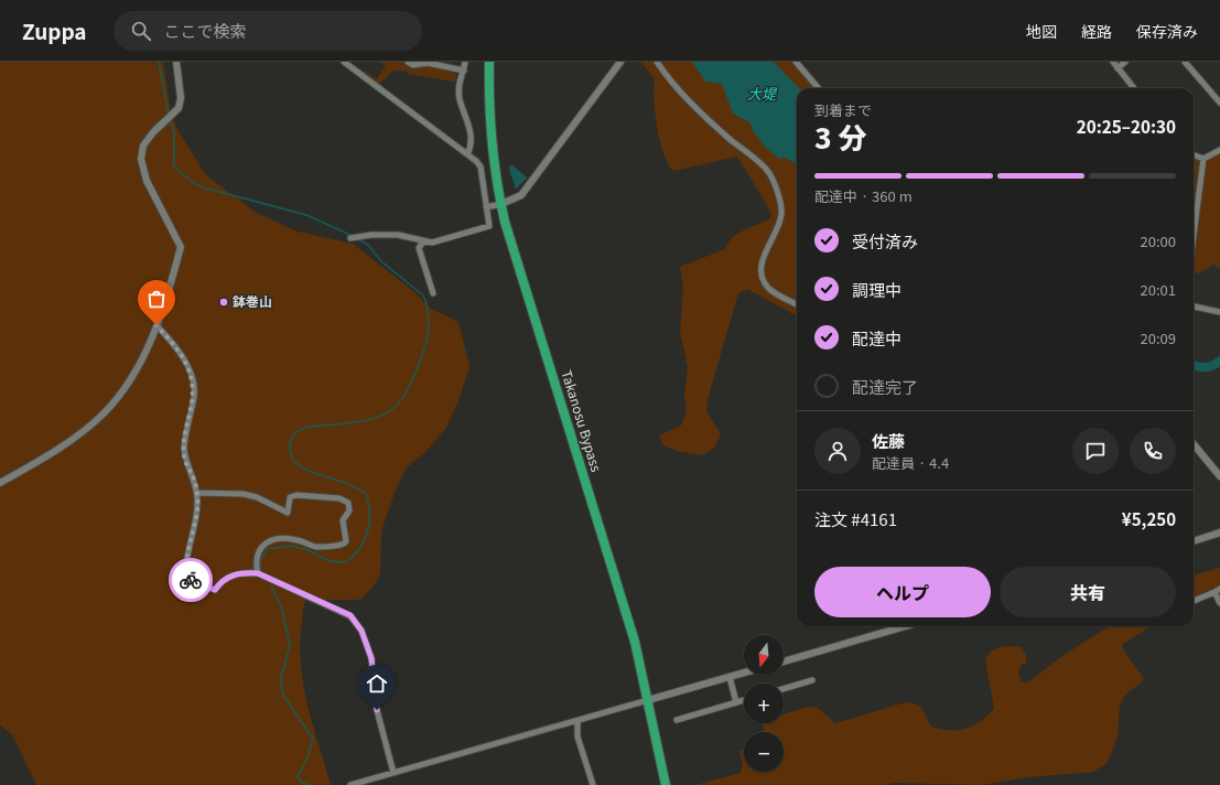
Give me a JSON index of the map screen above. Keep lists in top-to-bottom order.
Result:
{
  "streets": {
    "highway": ["Takanosu Bypass"]
  },
  "water": ["大堤"],
  "places": ["鉢巻山"],
  "north": "bottom",
  "page": {
    "header": "Zuppa",
    "search": "ここで検索",
    "nav": ["地図", "経路", "保存済み"],
    "heading": ["3 分", "到着まで", "20:25–20:30"],
    "panel": [
      "佐藤",
      "配達員 · 4.4",
      "注文 #4161",
      "¥5,250"
    ],
    "bar": "配達中 · 360 m",
    "list": [
      ["受付済み", "20:00"],
      ["調理中", "20:01"],
      ["配達中", "20:09"],
      "配達完了"
    ],
    "buttons": ["ヘルプ", "共有"],
    "map_buttons": ["+", "−"]
  }
}
